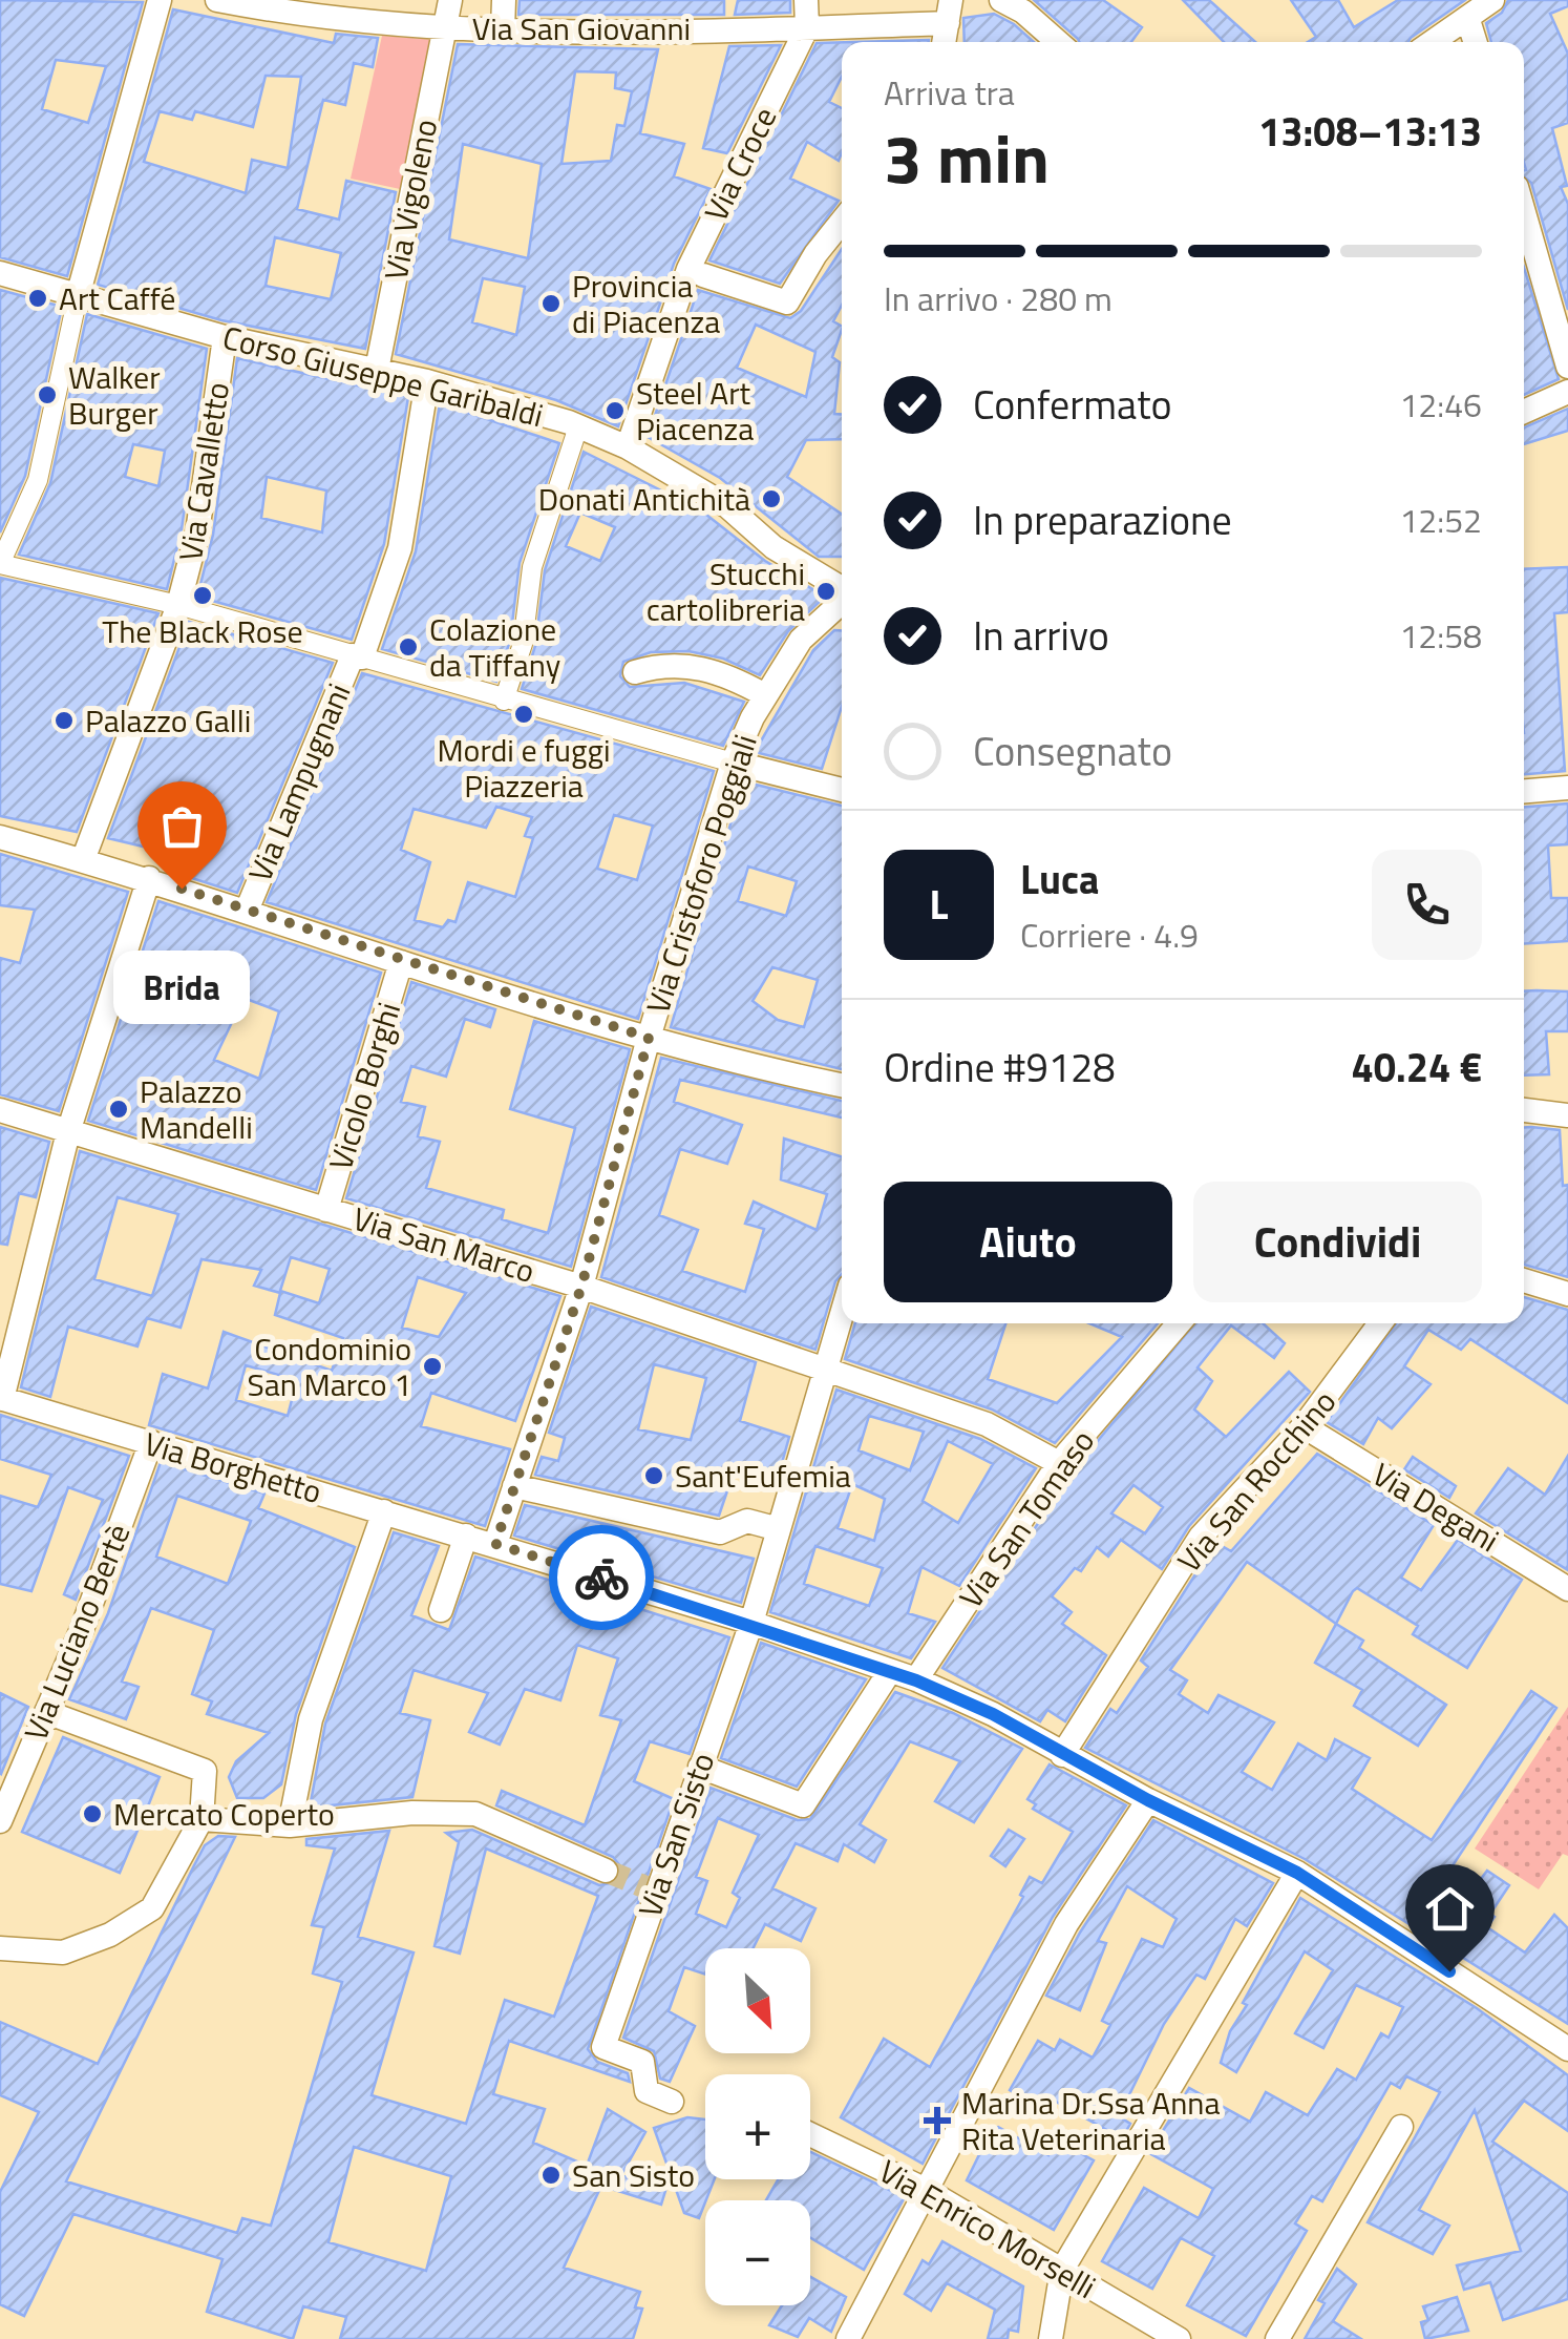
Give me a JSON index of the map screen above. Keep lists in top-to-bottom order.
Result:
{
  "streets": {
    "street": [
      "Via San Giovanni",
      "Via Croce",
      "Via Vigoleno",
      "Corso Giuseppe Garibaldi",
      "Via Cavalletto",
      "Via Lampugnani",
      "Via Cristoforo Poggiali",
      "Vicolo Borghi",
      "Via San Marco",
      "Via Borghetto",
      "Via San Rocchino",
      "Via Degani",
      "Via San Tomaso",
      "Via Luciano Bertè",
      "Via San Sisto",
      "Via Enrico Morselli"
    ]
  },
  "crossings": [
    ["Via San Giovanni", "Via Croce"],
    ["Via San Giovanni", "Via Vigoleno"],
    ["Via Croce", "Corso Giuseppe Garibaldi"],
    ["Via Vigoleno", "Corso Giuseppe Garibaldi"],
    ["Corso Giuseppe Garibaldi", "Via Cavalletto"],
    ["Corso Giuseppe Garibaldi", "Via Lampugnani"],
    ["Via Cristoforo Poggiali", "Via San Marco"],
    ["Via Cristoforo Poggiali", "Via Borghetto"],
    ["Vicolo Borghi", "Via San Marco"],
    ["Via San Marco", "Via San Tomaso"],
    ["Via San Marco", "Via San Sisto"],
    ["Via Borghetto", "Via San Rocchino"],
    ["Via Borghetto", "Via San Tomaso"],
    ["Via Borghetto", "Via Luciano Bertè"],
    ["Via Borghetto", "Via San Sisto"],
    ["Via San Rocchino", "Via Degani"]
  ],
  "places": {
    "other": [
      "Art Caffé",
      "Provincia di Piacenza",
      "Walker Burger",
      "Steel Art Piacenza",
      "Donati Antichità",
      "Stucchi cartolibreria",
      "The Black Rose",
      "Colazione da Tiffany",
      "Mordi e fuggi Piazzeria",
      "Palazzo Galli",
      "Brida",
      "Palazzo Mandelli",
      "Condominio San Marco 1",
      "Sant'Eufemia",
      "Mercato Coperto",
      "San Sisto"
    ],
    "health": ["Marina Dr.Ssa Anna Rita Veterinaria"]
  },
  "north": "bottom right",
  "page": {
    "heading": ["3 min", "Arriva tra", "13:08–13:13"],
    "panel": [
      "Luca",
      "Corriere · 4.9",
      "Ordine #9128",
      "40.24 €"
    ],
    "bar": "In arrivo · 280 m",
    "list": [
      ["Confermato", "12:46"],
      ["In preparazione", "12:52"],
      ["In arrivo", "12:58"],
      "Consegnato"
    ],
    "round": "L",
    "bubble": "Brida",
    "buttons": ["Aiuto", "Condividi"],
    "map_buttons": ["+", "−"]
  }
}
